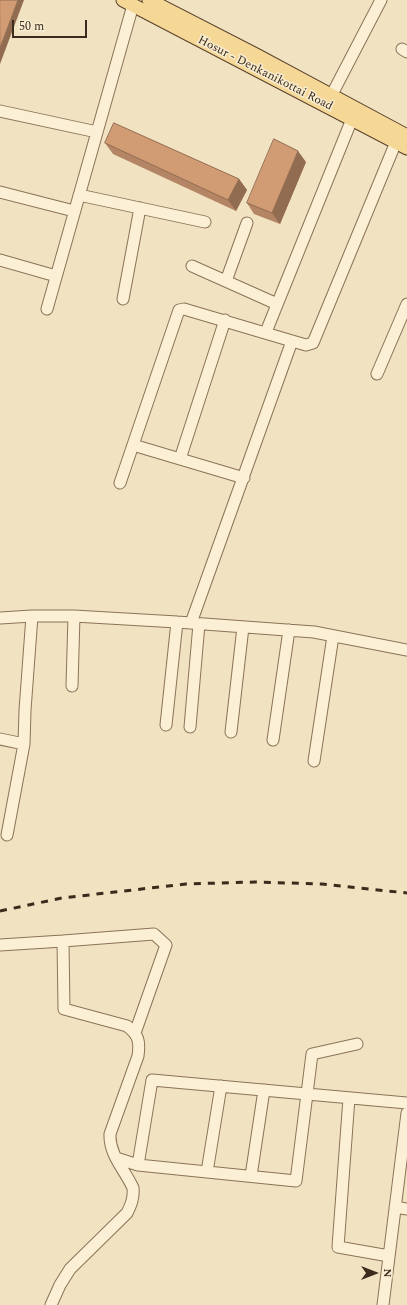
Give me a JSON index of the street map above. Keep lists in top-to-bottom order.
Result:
{
  "streets": {
    "main road": ["Hosur - Denkanikottai Road"]
  },
  "scale_bar": "50 m",
  "north": "right"
}
